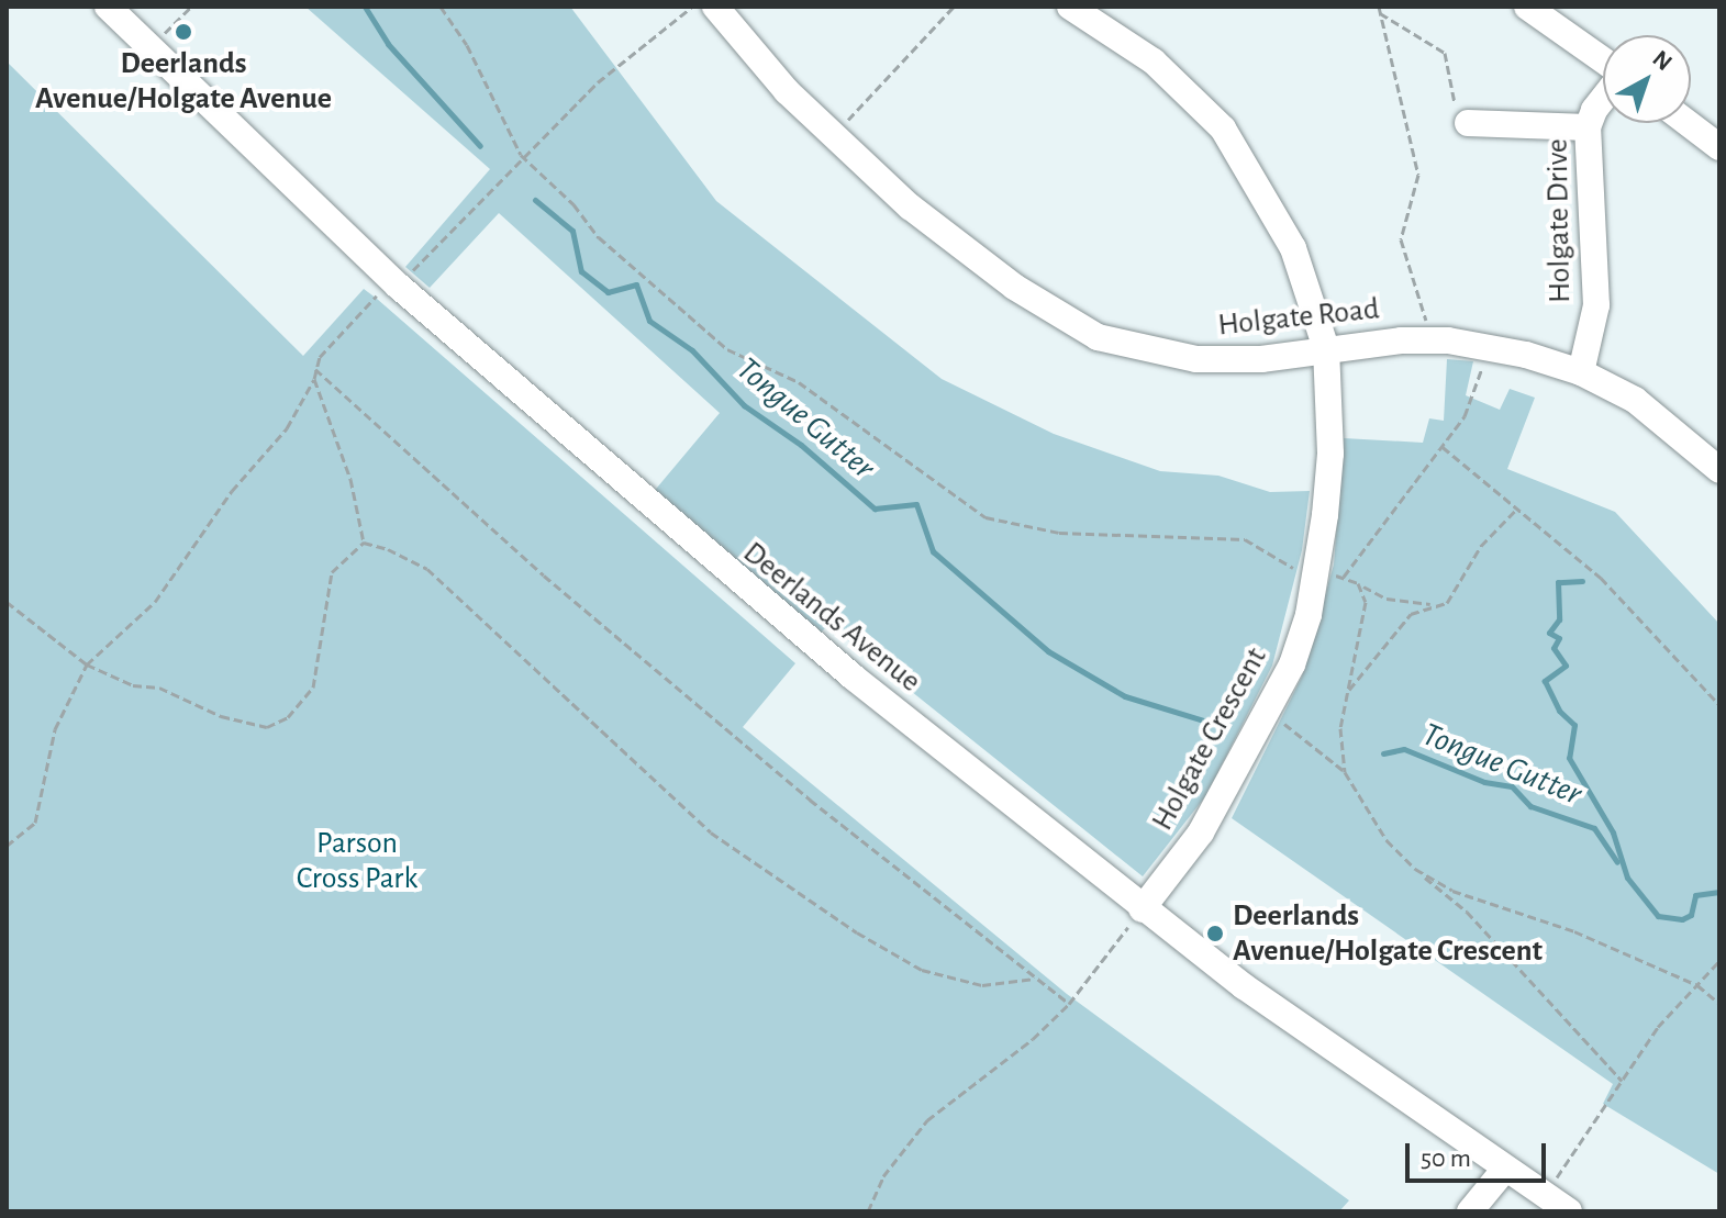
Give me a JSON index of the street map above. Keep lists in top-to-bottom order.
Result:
{
  "streets": {
    "street": [
      "Holgate Drive",
      "Holgate Road",
      "Deerlands Avenue",
      "Holgate Crescent"
    ]
  },
  "crossings": [
    ["Holgate Drive", "Holgate Road"],
    ["Holgate Road", "Holgate Crescent"],
    ["Deerlands Avenue", "Holgate Crescent"]
  ],
  "water": ["Tongue Gutter"],
  "parks": ["Parson Cross Park"],
  "places": ["Deerlands Avenue/Holgate Avenue", "Deerlands Avenue/Holgate Crescent"],
  "scale_bar": "50 m",
  "north": "top right"
}
